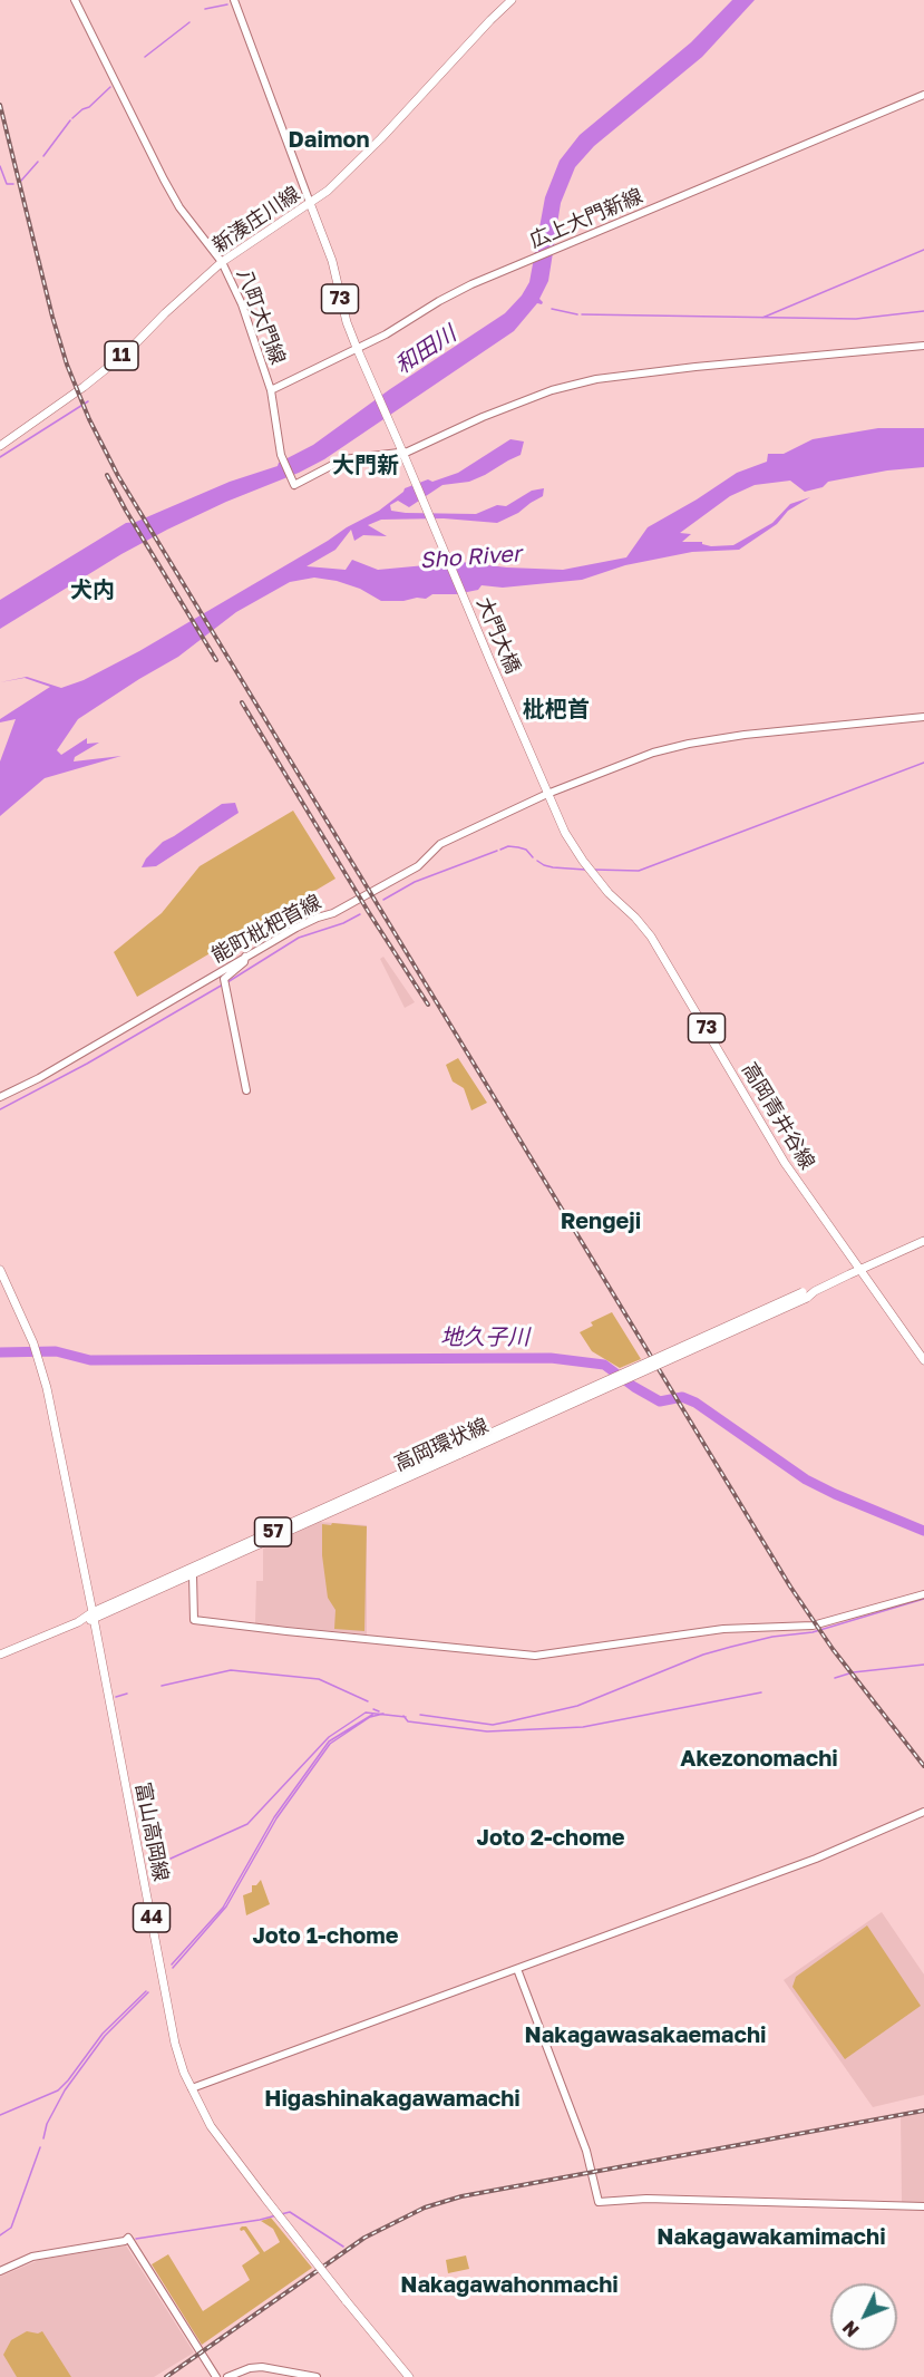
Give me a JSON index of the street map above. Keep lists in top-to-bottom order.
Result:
{
  "streets": {
    "main road": [
      "新湊庄川線",
      "73",
      "11",
      "大門大橋",
      "高岡青井谷線",
      "高岡環状線",
      "57",
      "富山高岡線",
      "44"
    ],
    "street": ["広上大門新線", "八町大門線", "能町枇杷首線"]
  },
  "crossings": [
    ["広上大門新線", "73"],
    ["広上大門新線", "八町大門線"],
    ["新湊庄川線", "73"],
    ["新湊庄川線", "八町大門線"],
    ["73", "八町大門線"],
    ["73", "大門大橋"],
    ["八町大門線", "大門大橋"],
    ["大門大橋", "能町枇杷首線"],
    ["大門大橋", "高岡青井谷線"],
    ["能町枇杷首線", "高岡青井谷線"],
    ["高岡青井谷線", "高岡環状線"],
    ["高岡環状線", "富山高岡線"]
  ],
  "districts": [
    "Daimon",
    "大門新",
    "犬内",
    "枇杷首",
    "Rengeji",
    "Akezonomachi",
    "Joto 2-chome",
    "Joto 1-chome",
    "Nakagawasakaemachi",
    "Higashinakagawamachi",
    "Nakagawakamimachi",
    "Nakagawahonmachi"
  ],
  "water": ["和田川", "Sho River", "地久子川"],
  "north": "bottom left"
}
